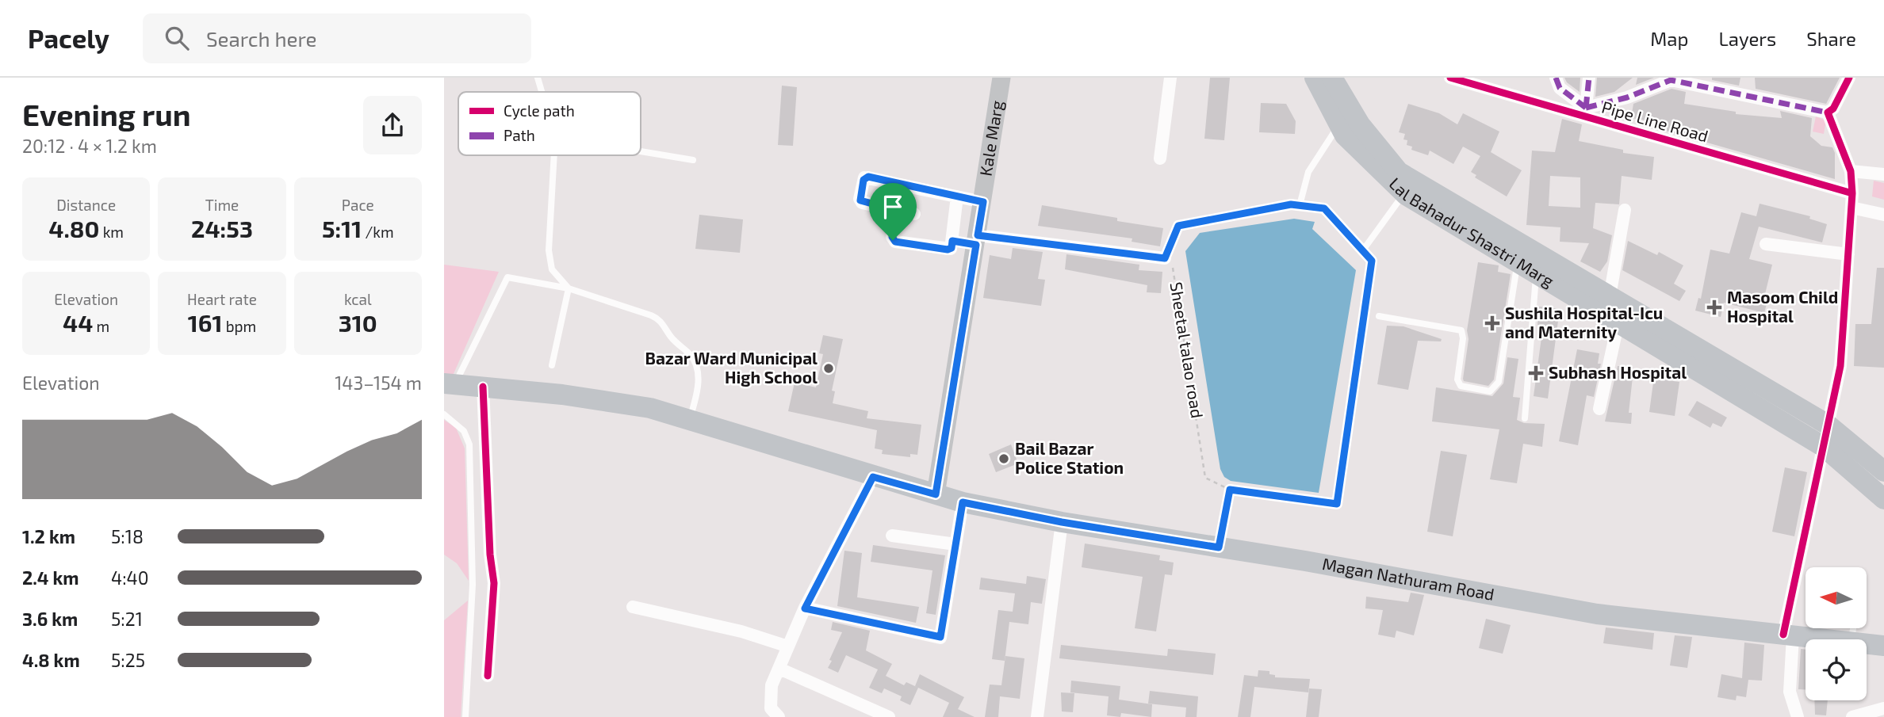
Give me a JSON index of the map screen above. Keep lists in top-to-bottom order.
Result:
{
  "streets": {
    "main road": ["Kale Marg", "Lal Bahadur Shastri Marg", "Magan Nathuram Road"],
    "street": ["Pipe Line Road"],
    "path": ["Sheetal talao road"]
  },
  "crossings": [
    ["Kale Marg", "Magan Nathuram Road"]
  ],
  "places": {
    "health": ["Masoom Child Hospital", "Sushila Hospital-Icu and Maternity", "Subhash Hospital"],
    "other": ["Bazar Ward Municipal High School", "Bail Bazar Police Station"]
  },
  "legend": ["Cycle path", "Path"],
  "north": "left",
  "page": {
    "header": "Pacely",
    "search": "Search here",
    "nav": ["Map", "Layers", "Share"],
    "heading": ["Evening run", "20:12 · 4 × 1.2 km"],
    "stats": [
      ["Distance", "4.80 km"],
      ["Time", "24:53"],
      ["Pace", "5:11 /km"],
      ["Elevation", "44 m"],
      ["Heart rate", "161 bpm"],
      ["kcal", "310"]
    ],
    "chart": ["Elevation", "143–154 m"],
    "list": [
      {
        "name": "1.2 km",
        "note": "5:18"
      },
      {
        "name": "2.4 km",
        "note": "4:40"
      },
      {
        "name": "3.6 km",
        "note": "5:21"
      },
      {
        "name": "4.8 km",
        "note": "5:25"
      }
    ]
  }
}
